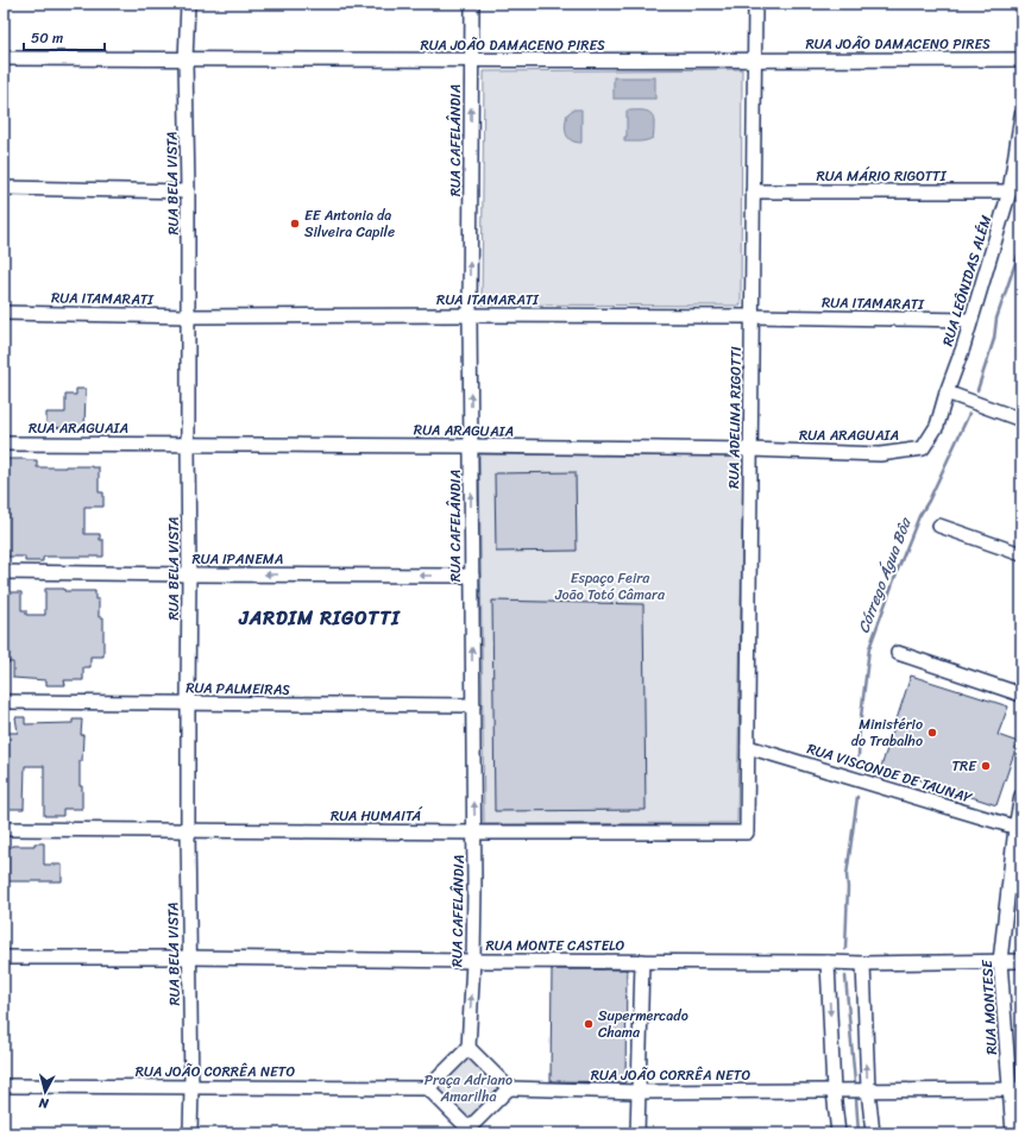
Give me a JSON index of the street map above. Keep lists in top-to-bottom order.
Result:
{
  "streets": {
    "street": [
      "RUA JOÃO DAMACENO PIRES",
      "RUA CAFELÂNDIA",
      "RUA MÁRIO RIGOTTI",
      "RUA BELA VISTA",
      "RUA LEÔNIDAS ALÉM",
      "RUA ITAMARATI",
      "RUA ADELINA RIGOTTI",
      "RUA ARAGUAIA",
      "RUA IPANEMA",
      "RUA PALMEIRAS",
      "RUA VISCONDE DE TAUNAY",
      "RUA HUMAITÁ",
      "RUA MONTE CASTELO",
      "RUA MONTESE",
      "RUA JOÃO CORRÊA NETO"
    ]
  },
  "crossings": [
    ["RUA JOÃO DAMACENO PIRES", "RUA CAFELÂNDIA"],
    ["RUA JOÃO DAMACENO PIRES", "RUA BELA VISTA"],
    ["RUA JOÃO DAMACENO PIRES", "RUA ADELINA RIGOTTI"],
    ["RUA CAFELÂNDIA", "RUA ITAMARATI"],
    ["RUA CAFELÂNDIA", "RUA ARAGUAIA"],
    ["RUA CAFELÂNDIA", "RUA IPANEMA"],
    ["RUA CAFELÂNDIA", "RUA PALMEIRAS"],
    ["RUA CAFELÂNDIA", "RUA HUMAITÁ"],
    ["RUA CAFELÂNDIA", "RUA MONTE CASTELO"],
    ["RUA MÁRIO RIGOTTI", "RUA LEÔNIDAS ALÉM"],
    ["RUA MÁRIO RIGOTTI", "RUA ADELINA RIGOTTI"],
    ["RUA BELA VISTA", "RUA ITAMARATI"],
    ["RUA BELA VISTA", "RUA ARAGUAIA"],
    ["RUA BELA VISTA", "RUA IPANEMA"],
    ["RUA BELA VISTA", "RUA PALMEIRAS"],
    ["RUA BELA VISTA", "RUA HUMAITÁ"],
    ["RUA BELA VISTA", "RUA MONTE CASTELO"],
    ["RUA BELA VISTA", "RUA JOÃO CORRÊA NETO"],
    ["RUA LEÔNIDAS ALÉM", "RUA ITAMARATI"],
    ["RUA LEÔNIDAS ALÉM", "RUA ARAGUAIA"],
    ["RUA ITAMARATI", "RUA ADELINA RIGOTTI"],
    ["RUA ADELINA RIGOTTI", "RUA ARAGUAIA"],
    ["RUA ADELINA RIGOTTI", "RUA VISCONDE DE TAUNAY"],
    ["RUA ADELINA RIGOTTI", "RUA HUMAITÁ"],
    ["RUA VISCONDE DE TAUNAY", "RUA MONTESE"],
    ["RUA MONTE CASTELO", "RUA MONTESE"]
  ],
  "one_way": ["RUA CAFELÂNDIA", "RUA IPANEMA"],
  "districts": ["JARDIM RIGOTTI"],
  "water": ["Córrego Água Bôa"],
  "parks": ["Espaço Feira João Totó Câmara", "Praça Adriano Amarilha"],
  "places": [
    "EE Antonia da Silveira Capile",
    "Ministério do Trabalho",
    "TRE",
    "Supermercado Chama"
  ],
  "scale_bar": "50 m",
  "north": "bottom"
}
